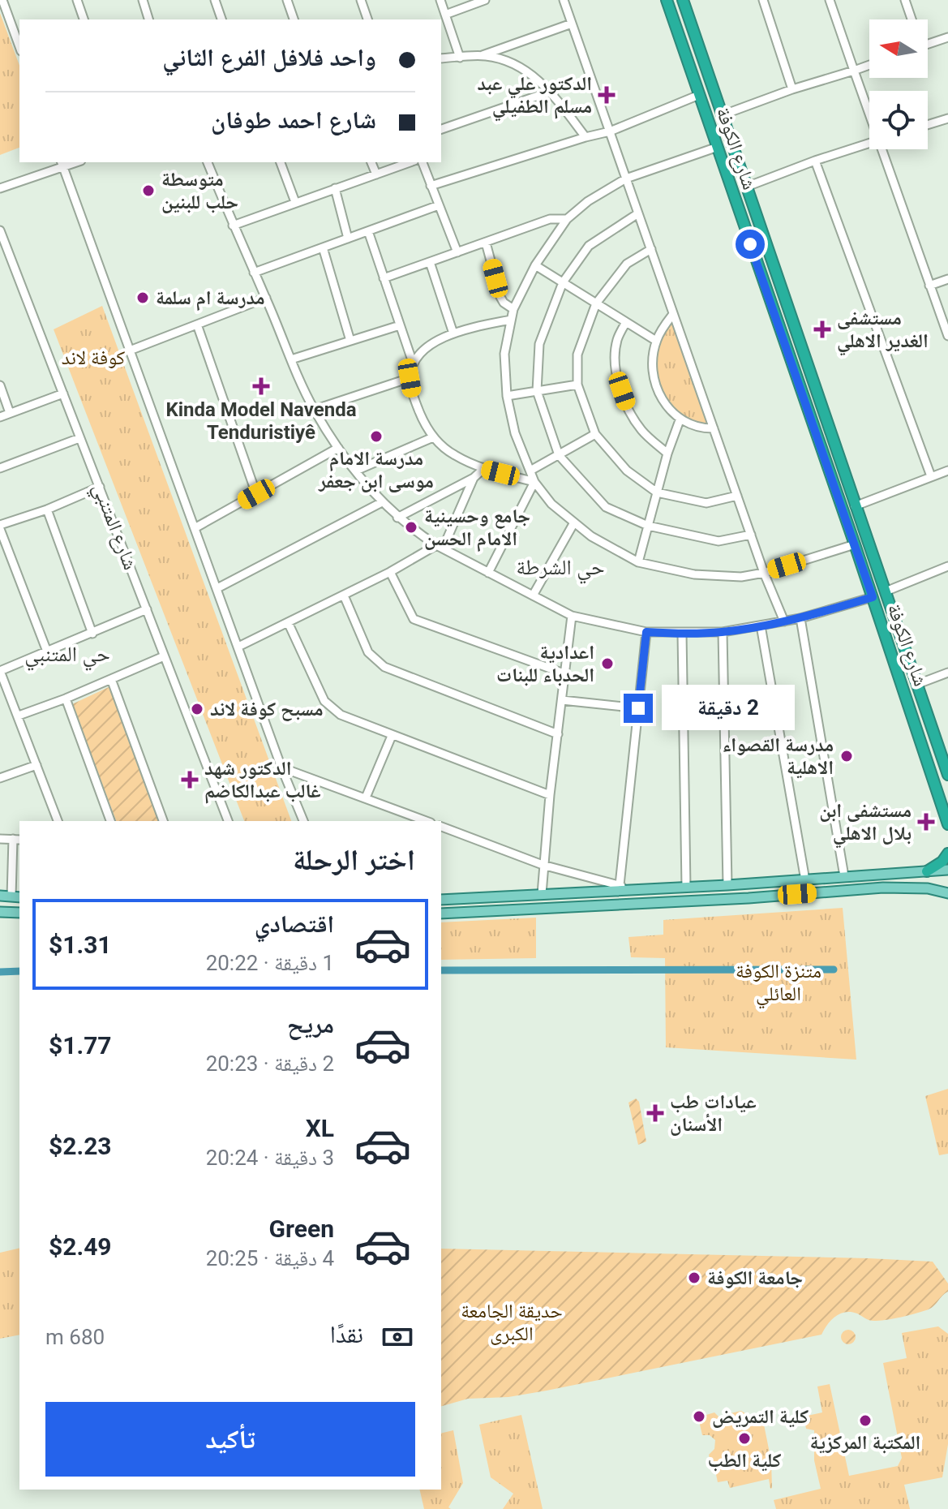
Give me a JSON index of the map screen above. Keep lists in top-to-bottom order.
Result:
{
  "streets": {
    "highway": ["شارع الكوفة"],
    "street": ["شارع المتنبي"]
  },
  "districts": ["حي الشرطة", "حي المتنبي"],
  "parks": ["كوفة لاند", "متنزة الكوفة العائلي", "حديقة الجامعة الكبرى"],
  "places": {
    "health": [
      "الدكتور علي عبد مسلم الطفيلي",
      "مستشفى الغدير الاهلي",
      "Kinda Model Navenda Tenduristiyê",
      "الدكتور شهد غالب عبدالكاضم",
      "مستشفى ابن بلال الاهلي",
      "عيادات طب الأسنان"
    ],
    "other": [
      "متوسطة حلب للبنين",
      "مدرسة ام سلمة",
      "مدرسة الامام موسى ابن جعفر",
      "جامع وحسينية الامام الحسن",
      "اعدادية الحدباء للبنات",
      "مسبح كوفة لاند",
      "مدرسة القصواء الاهلية",
      "جامعة الكوفة",
      "كلية التمريض",
      "المكتبة المركزية",
      "كلية الطب"
    ]
  },
  "north": "left",
  "page": {
    "banner": ["واحد فلافل الفرع الثاني", "شارع احمد طوفان"],
    "bubble": "2 دقيقة",
    "heading": "اختر الرحلة",
    "list": [
      {
        "name": "اقتصادي",
        "note": "1 دقيقة · 20:22",
        "value": "$1.31"
      },
      {
        "name": "مريح",
        "note": "2 دقيقة · 20:23",
        "value": "$1.77"
      },
      {
        "name": "XL",
        "note": "3 دقيقة · 20:24",
        "value": "$2.23"
      },
      {
        "name": "Green",
        "note": "4 دقيقة · 20:25",
        "value": "$2.49"
      }
    ],
    "pay": ["نقدًا", "680 m"],
    "buttons": "تأكيد"
  }
}
